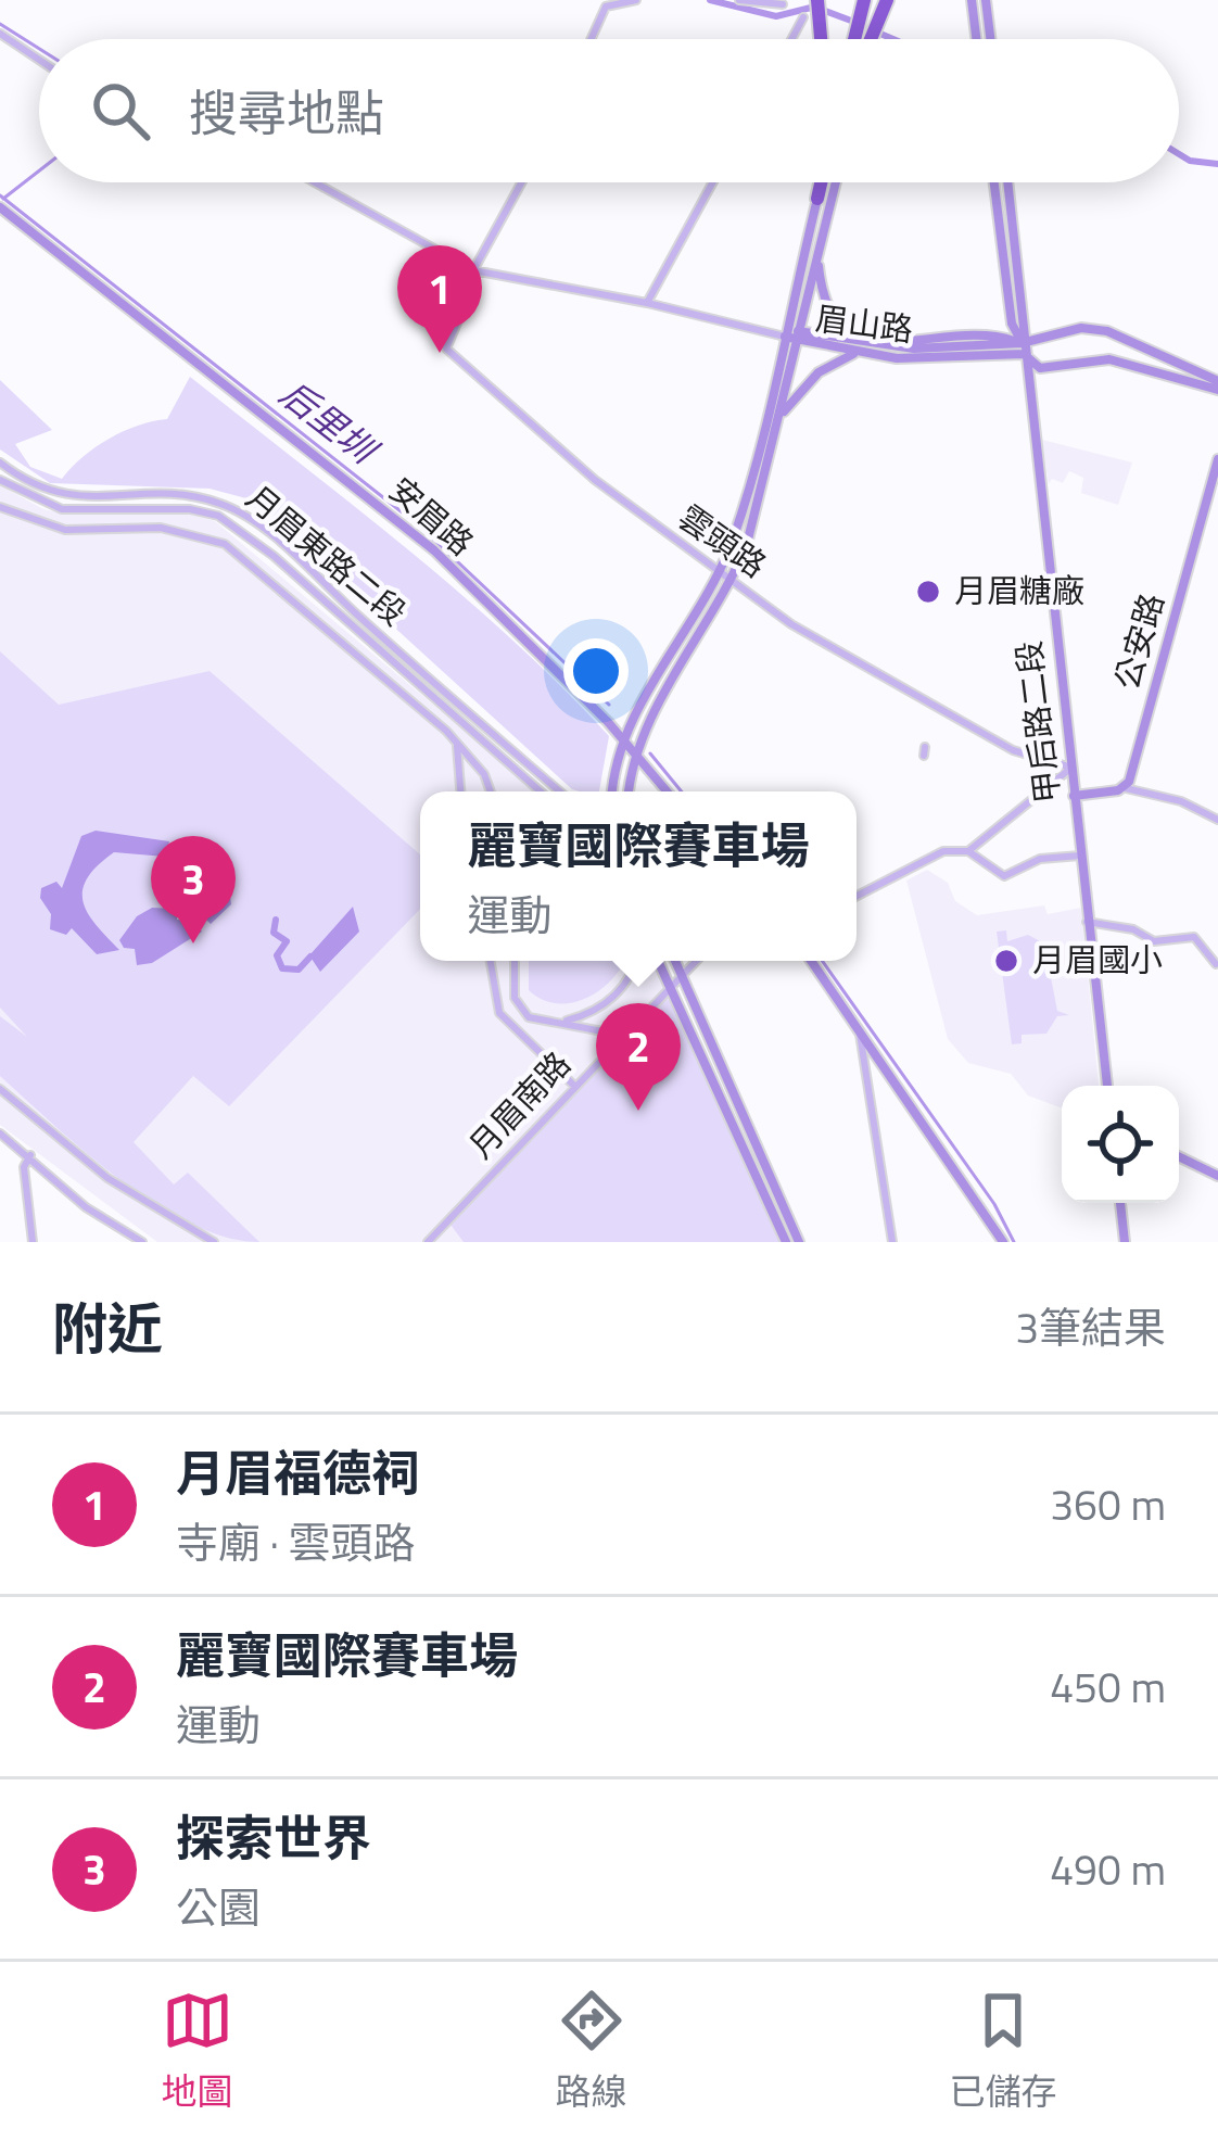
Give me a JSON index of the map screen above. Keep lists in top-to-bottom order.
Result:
{
  "streets": {
    "street": [
      "眉山路",
      "安眉路",
      "雲頭路",
      "月眉東路二段",
      "公安路",
      "甲后路二段",
      "月眉南路"
    ]
  },
  "crossings": [
    ["眉山路", "甲后路二段"],
    ["雲頭路", "甲后路二段"]
  ],
  "water": ["后里圳"],
  "places": ["月眉糖廠", "月眉國小"],
  "page": {
    "search": "搜尋地點",
    "pins": ["1", "3", "2"],
    "popup": ["麗寶國際賽車場", "運動"],
    "heading": ["附近", "3筆結果"],
    "list": [
      {
        "mark": "1",
        "name": "月眉福德祠",
        "note": "寺廟 · 雲頭路",
        "value": "360 m"
      },
      {
        "mark": "2",
        "name": "麗寶國際賽車場",
        "note": "運動",
        "value": "450 m"
      },
      {
        "mark": "3",
        "name": "探索世界",
        "note": "公園",
        "value": "490 m"
      }
    ],
    "nav": ["地圖", "路線", "已儲存"]
  }
}
